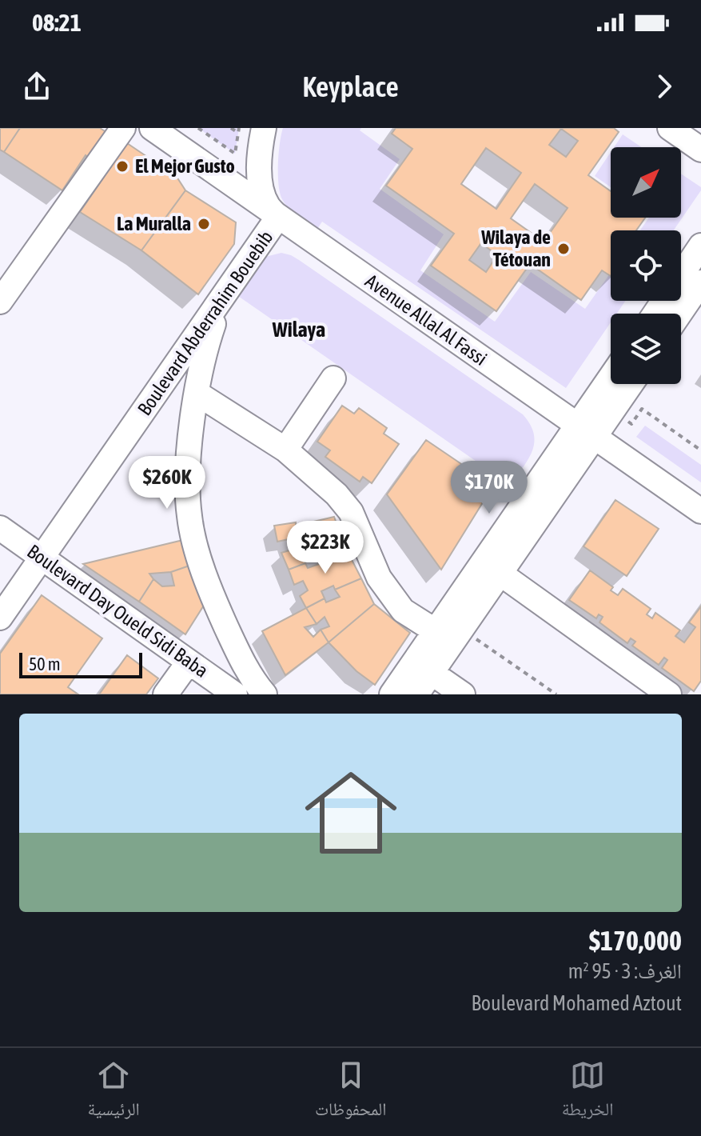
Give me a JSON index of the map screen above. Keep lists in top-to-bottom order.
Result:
{
  "streets": {
    "street": ["Avenue Allal Al Fassi", "Boulevard Abderrahim Bouebib", "Boulevard Day Oueld Sidi Baba"]
  },
  "crossings": [
    ["Avenue Allal Al Fassi", "Boulevard Abderrahim Bouebib"],
    ["Boulevard Abderrahim Bouebib", "Boulevard Day Oueld Sidi Baba"]
  ],
  "districts": ["Wilaya"],
  "places": ["El Mejor Gusto", "La Muralla", "Wilaya de Tétouan"],
  "scale_bar": "50 m",
  "north": "top right",
  "page": {
    "status": "08:21",
    "header": "Keyplace",
    "price": ["$260K", "$170K", "$223K"],
    "scale": "50 m",
    "list": [
      {
        "name": "$170,000",
        "note": "الغرف: 3 · 95 m² · Boulevard Mohamed Aztout"
      }
    ],
    "tabs": ["الخريطة", "المحفوظات", "الرئيسية"]
  }
}
